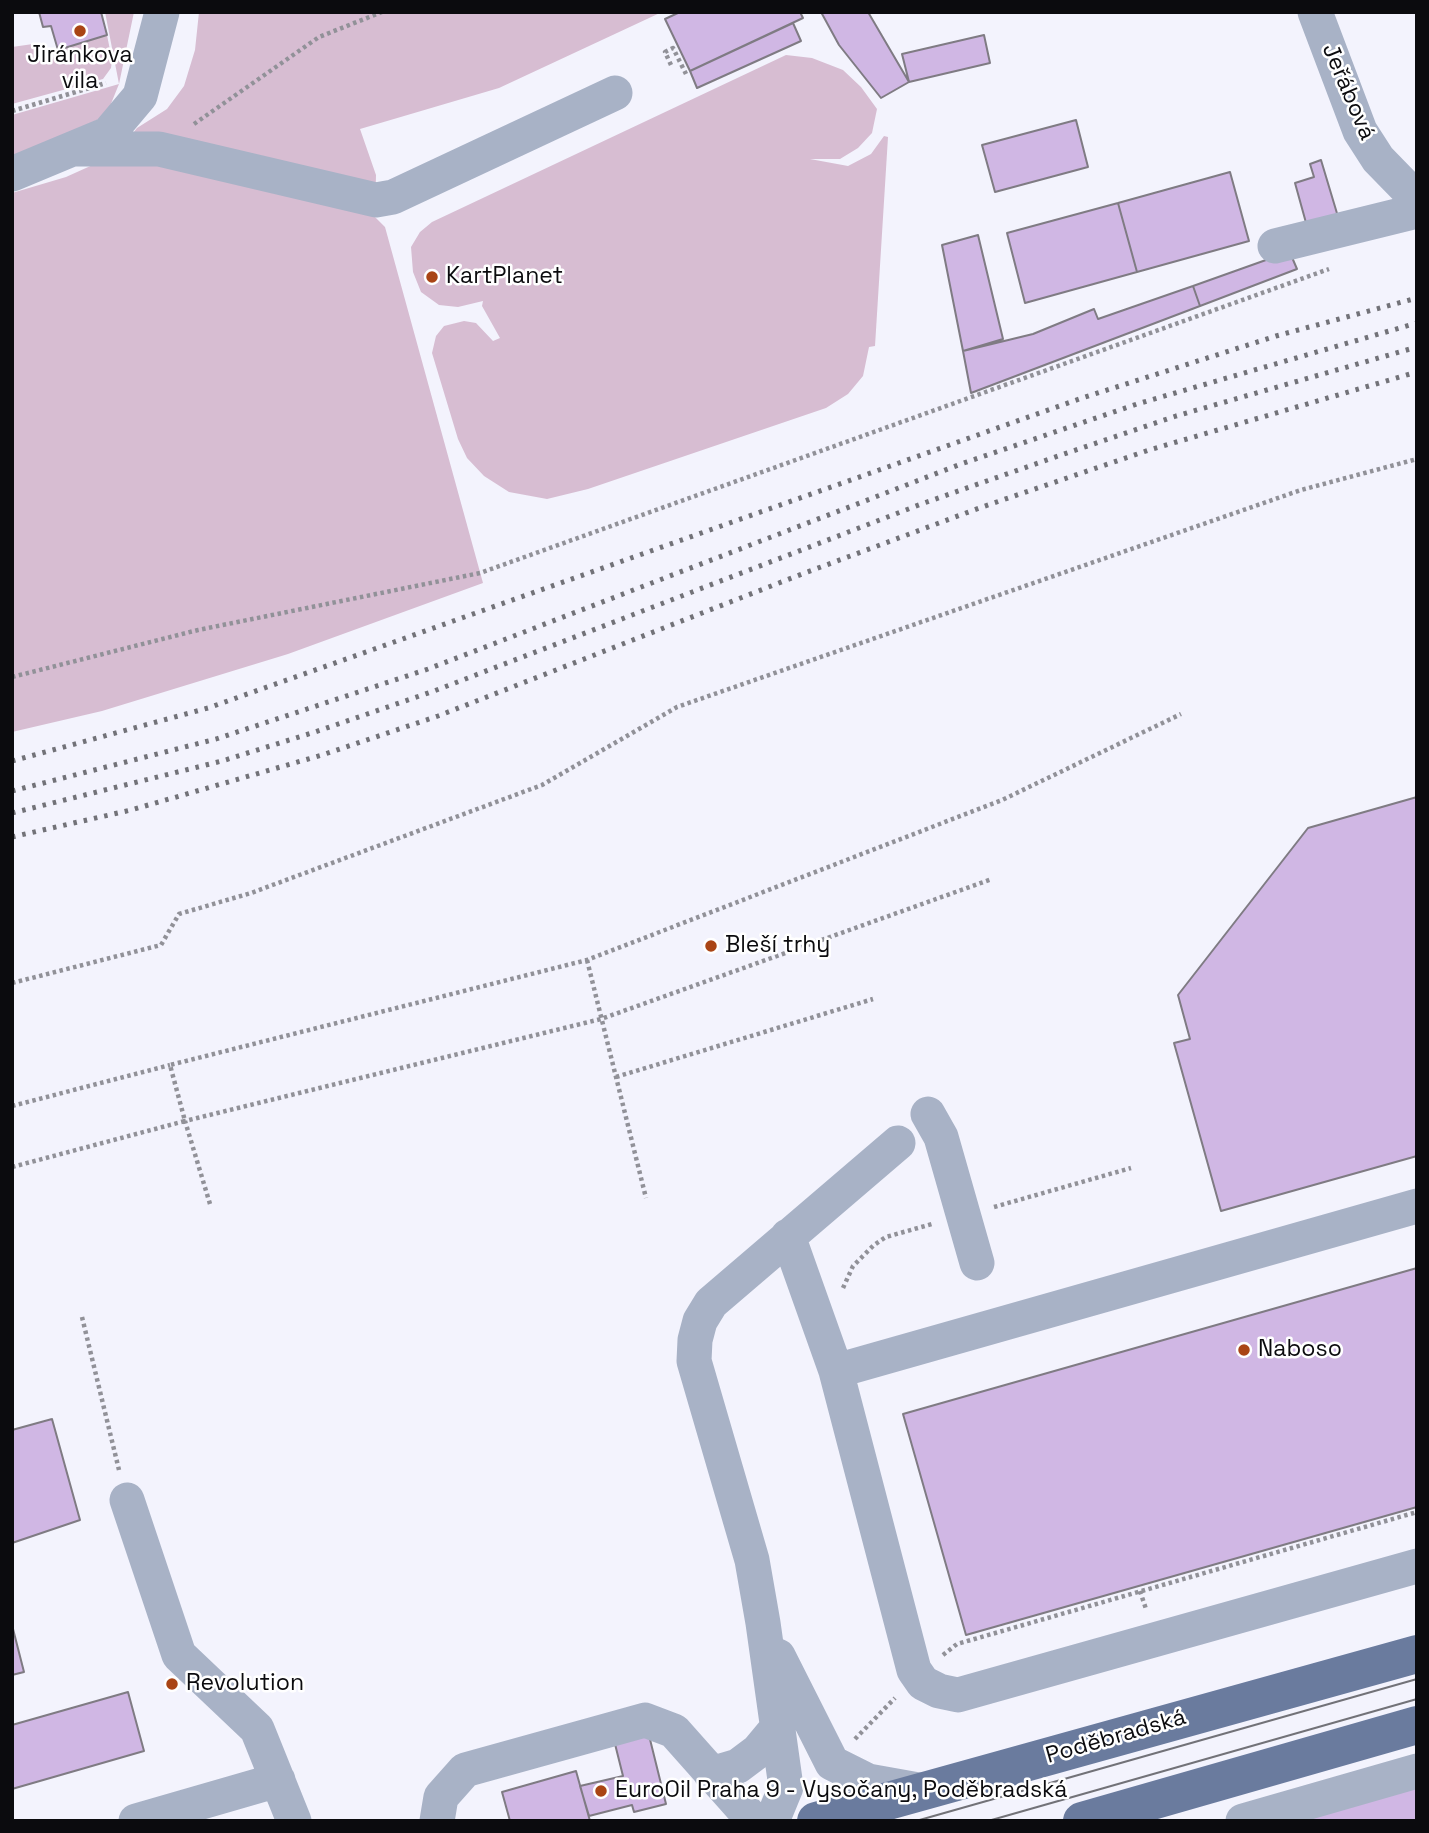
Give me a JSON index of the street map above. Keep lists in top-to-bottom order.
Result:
{
  "streets": {
    "main road": ["Poděbradská"],
    "street": ["Jeřábová"]
  },
  "places": [
    "Jiránkova vila",
    "KartPlanet",
    "Bleší trhy",
    "Naboso",
    "Revolution",
    "EuroOil Praha 9 - Vysočany, Poděbradská"
  ]
}
